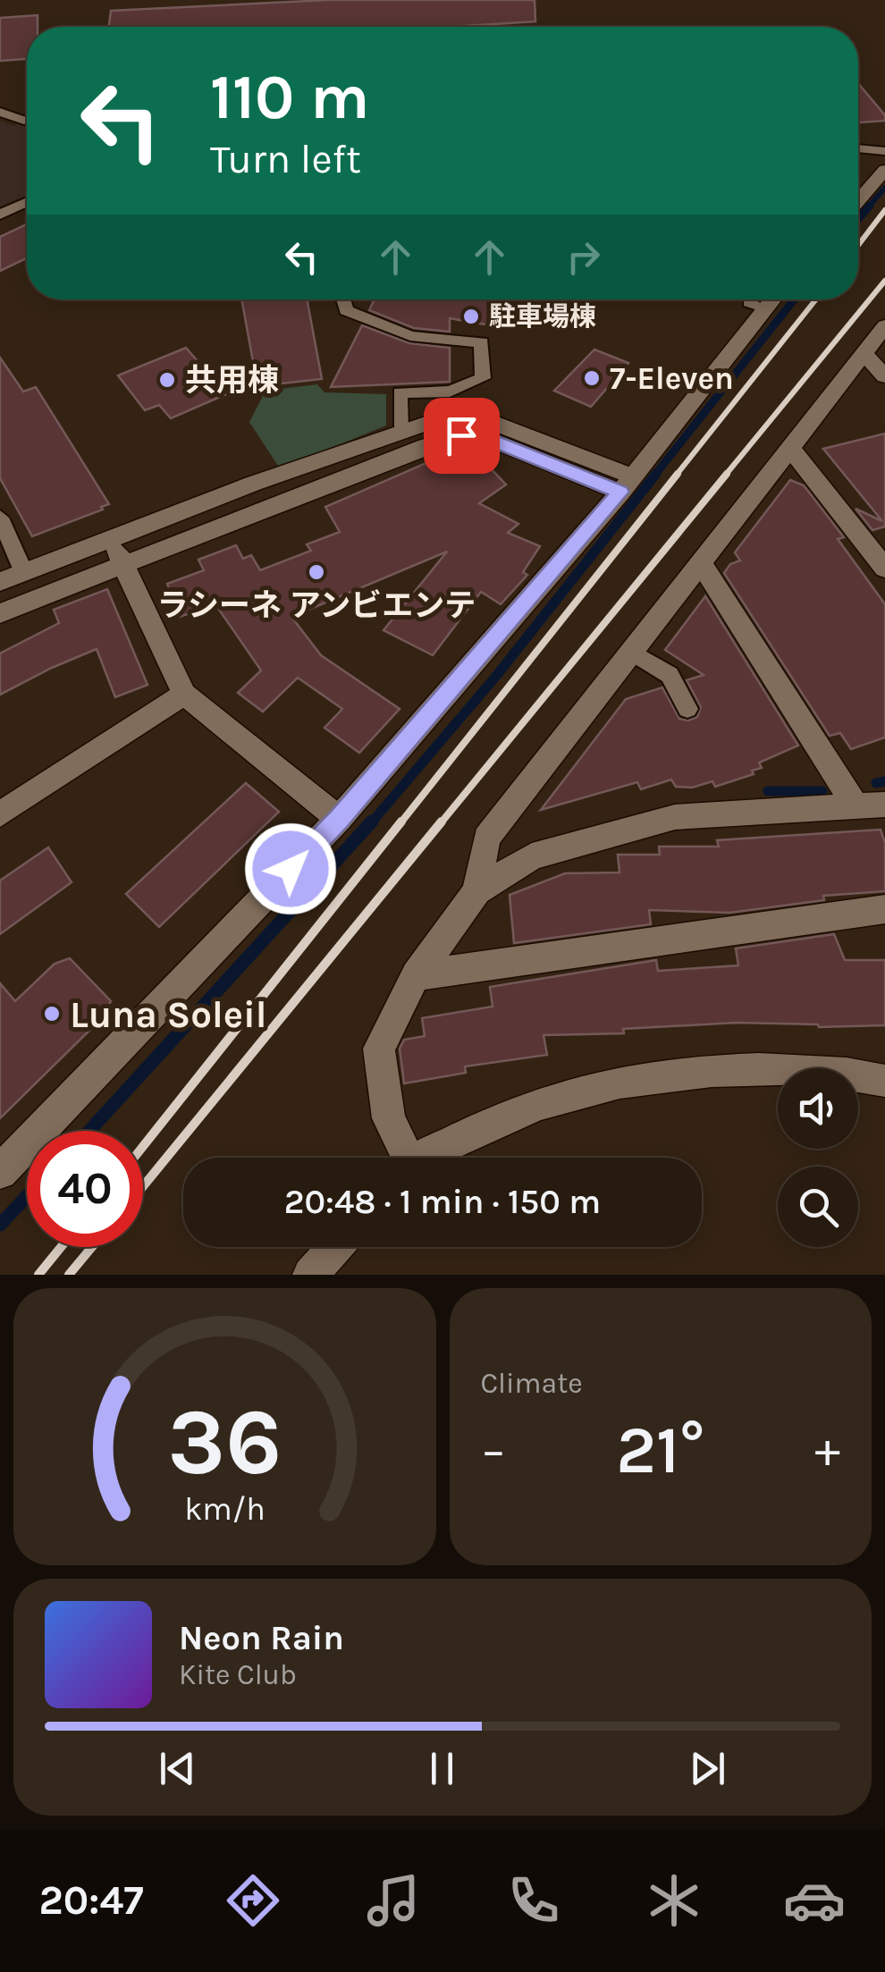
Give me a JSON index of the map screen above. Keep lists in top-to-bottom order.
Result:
{
  "places": [
    "駐車場棟",
    "7-Eleven",
    "共用棟",
    "ラシーネ アンビエンテ",
    "Luna Soleil"
  ],
  "page": {
    "turn": ["110 m", "Turn left"],
    "limit": "40",
    "trip": "20:48 · 1 min · 150 m",
    "tile": "Climate",
    "heat": ["−", "21°", "+"],
    "song": ["Neon Rain", "Kite Club"],
    "tabs": "20:47",
    "gauge": ["36", "km/h"]
  }
}
